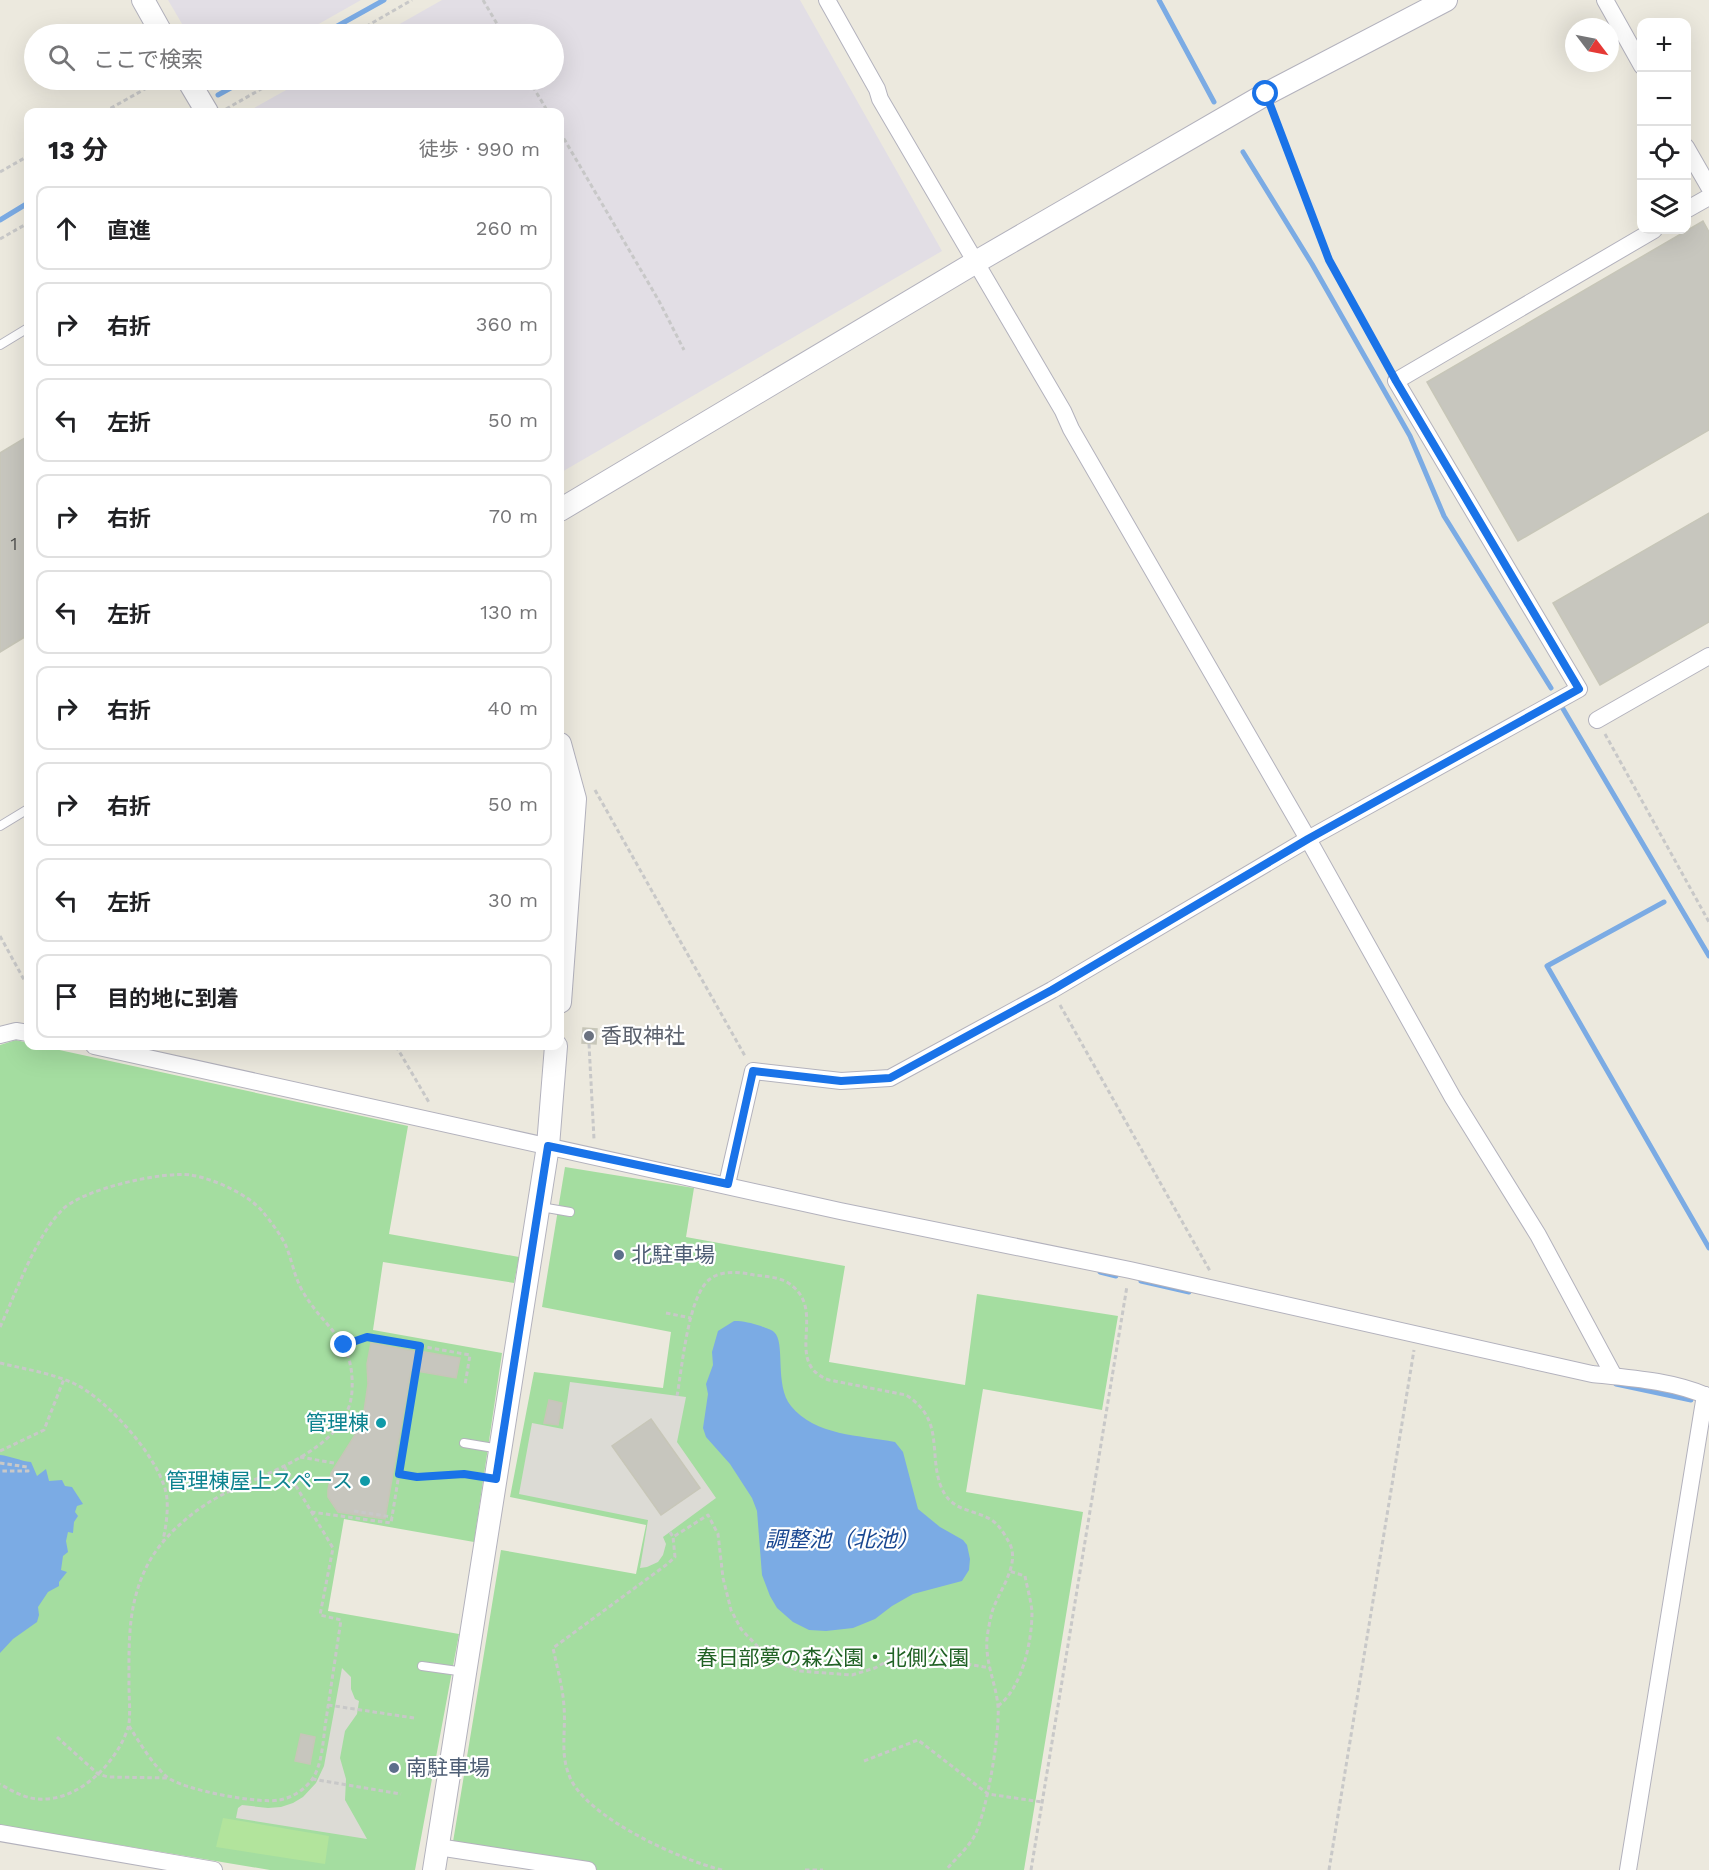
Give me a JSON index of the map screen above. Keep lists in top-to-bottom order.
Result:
{
  "water": ["調整池（北池）"],
  "parks": ["春日部夢の森公園・北側公園"],
  "places": [
    "香取神社",
    "北駐車場",
    "管理棟",
    "管理棟屋上スペース",
    "南駐車場"
  ],
  "house_numbers": ["1"],
  "north": "bottom right",
  "page": {
    "map_buttons": ["+", "−"],
    "search": "ここで検索",
    "heading": ["13 分", "徒歩 · 990 m"],
    "list": [
      ["直進", "260 m"],
      ["右折", "360 m"],
      ["左折", "50 m"],
      ["右折", "70 m"],
      ["左折", "130 m"],
      ["右折", "40 m"],
      ["右折", "50 m"],
      ["左折", "30 m"],
      "目的地に到着"
    ]
  }
}
